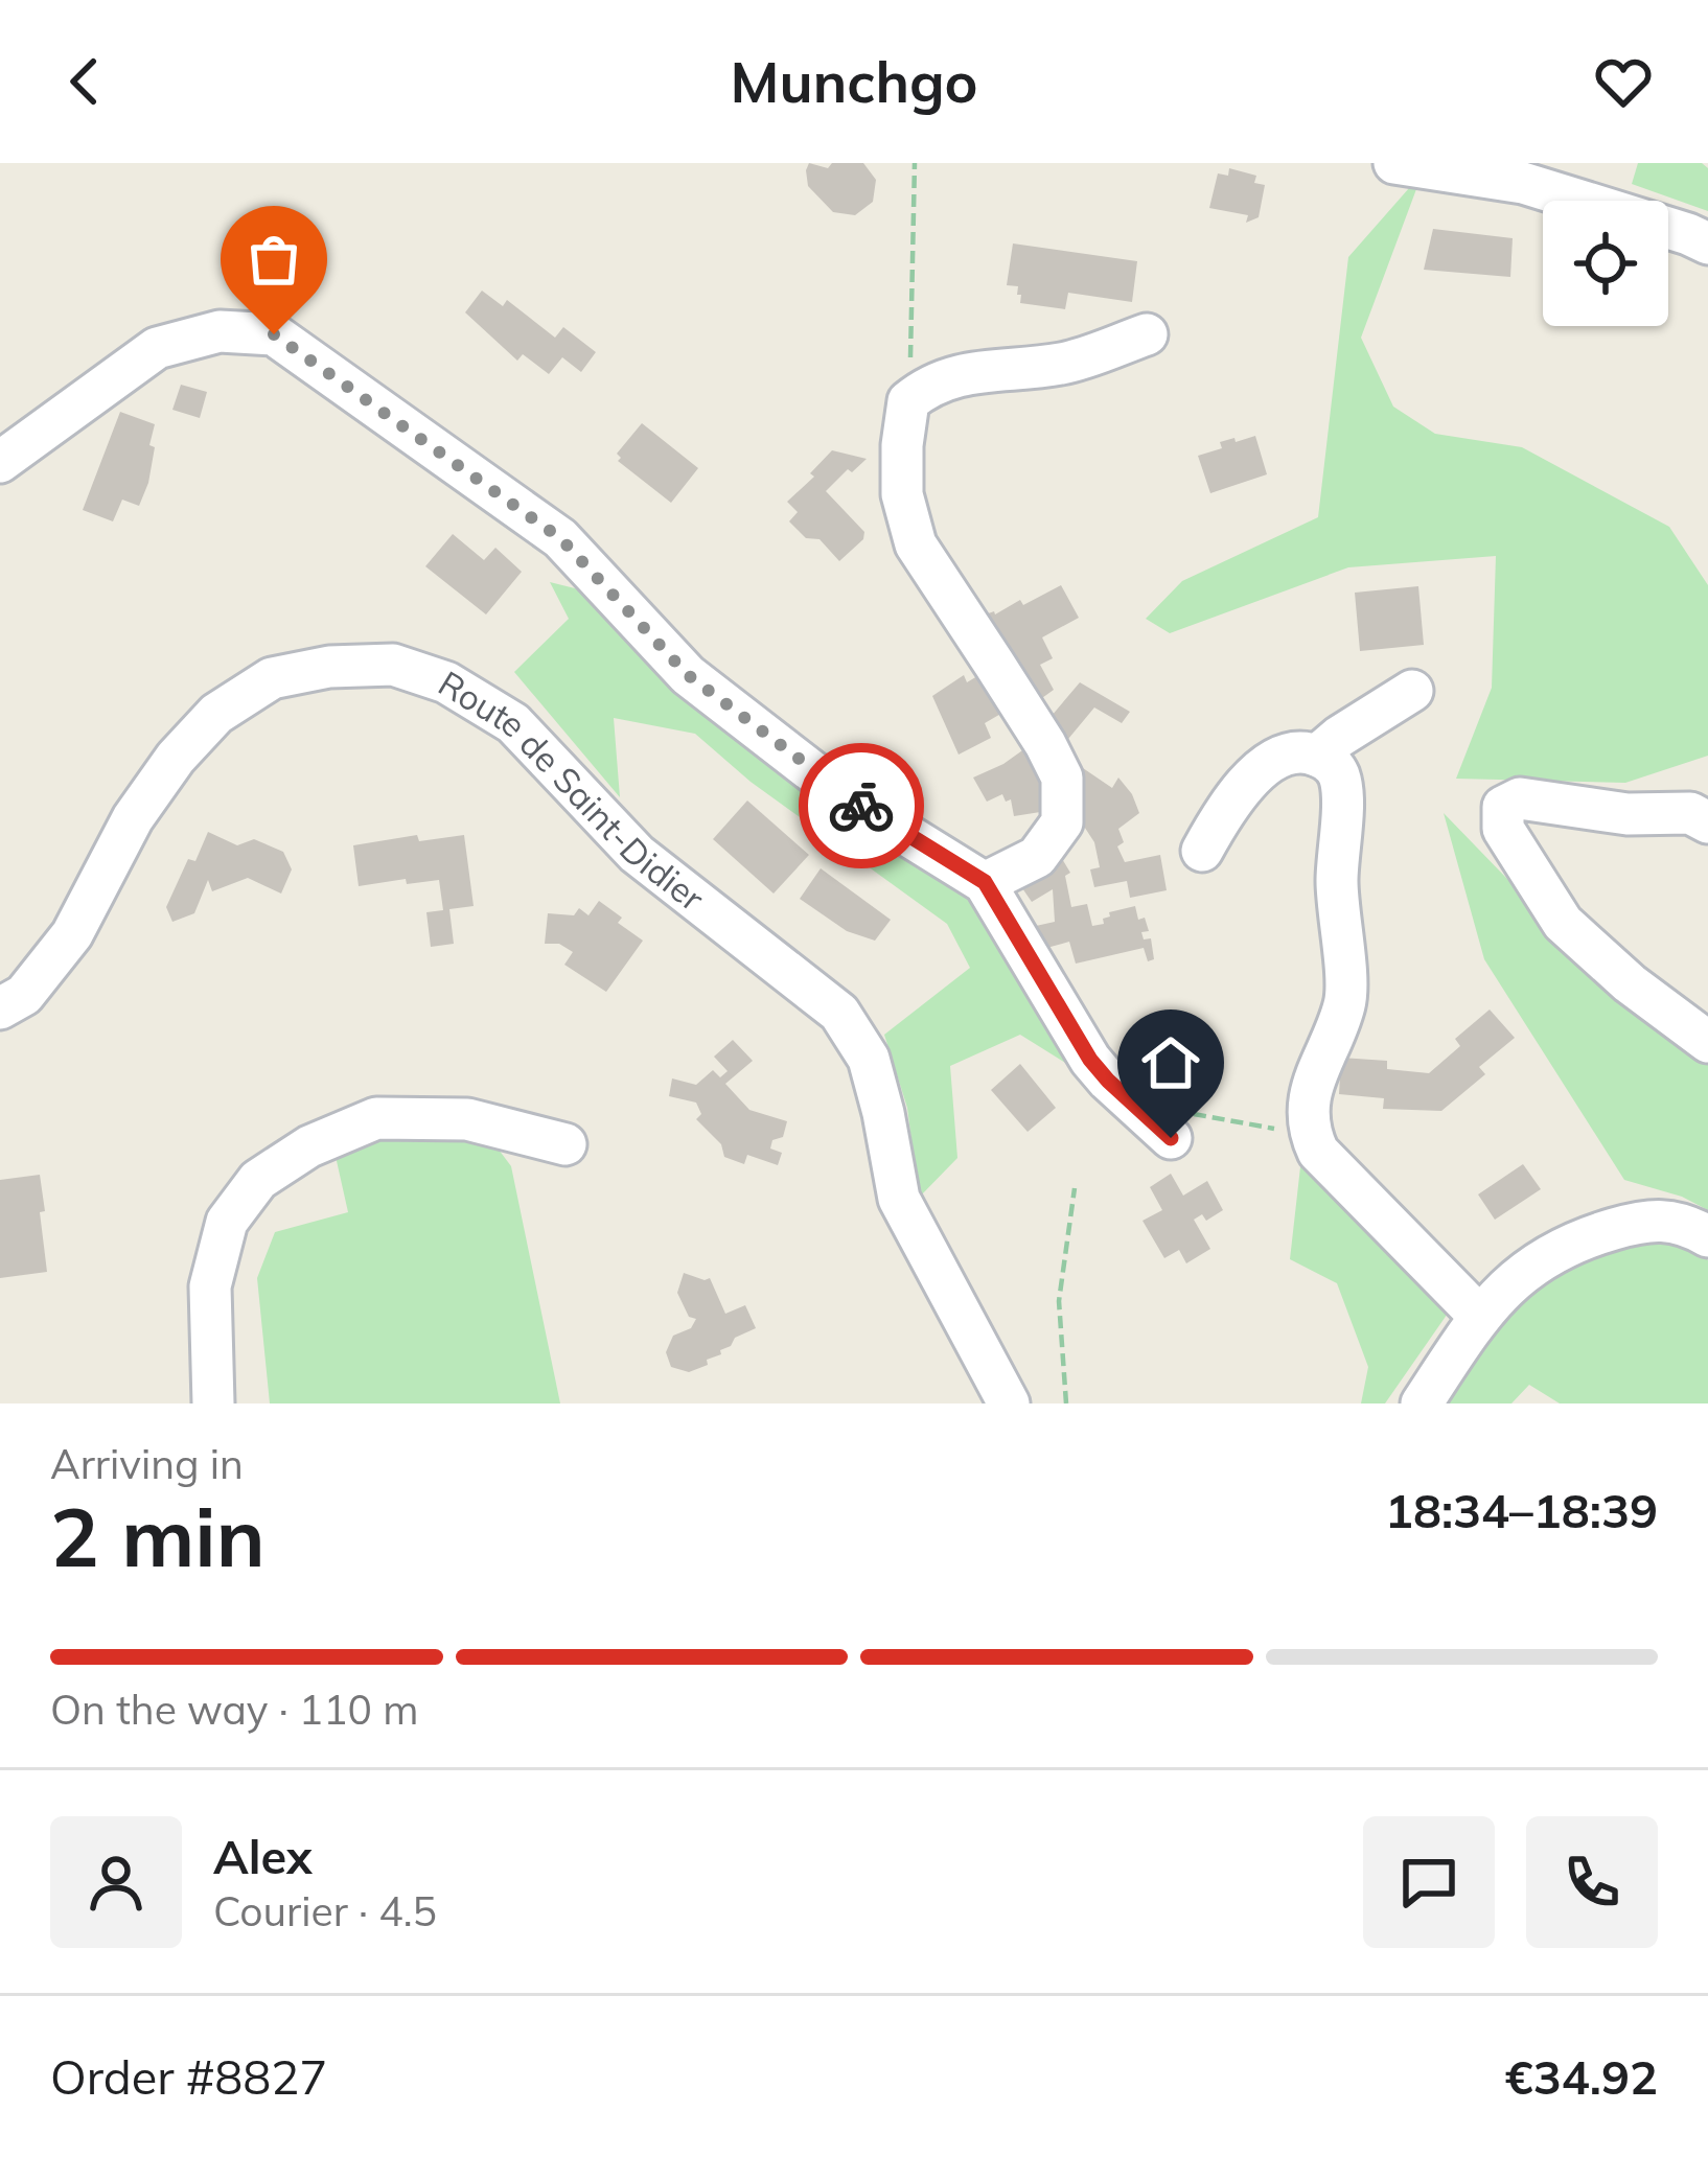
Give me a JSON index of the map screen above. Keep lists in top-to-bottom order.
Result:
{
  "streets": {
    "street": ["Route de Saint-Didier"]
  },
  "page": {
    "header": "Munchgo",
    "heading": ["2 min", "Arriving in", "18:34–18:39"],
    "panel": [
      "Alex",
      "Courier · 4.5",
      "Order #8827",
      "€34.92"
    ],
    "bar": "On the way · 110 m"
  }
}
